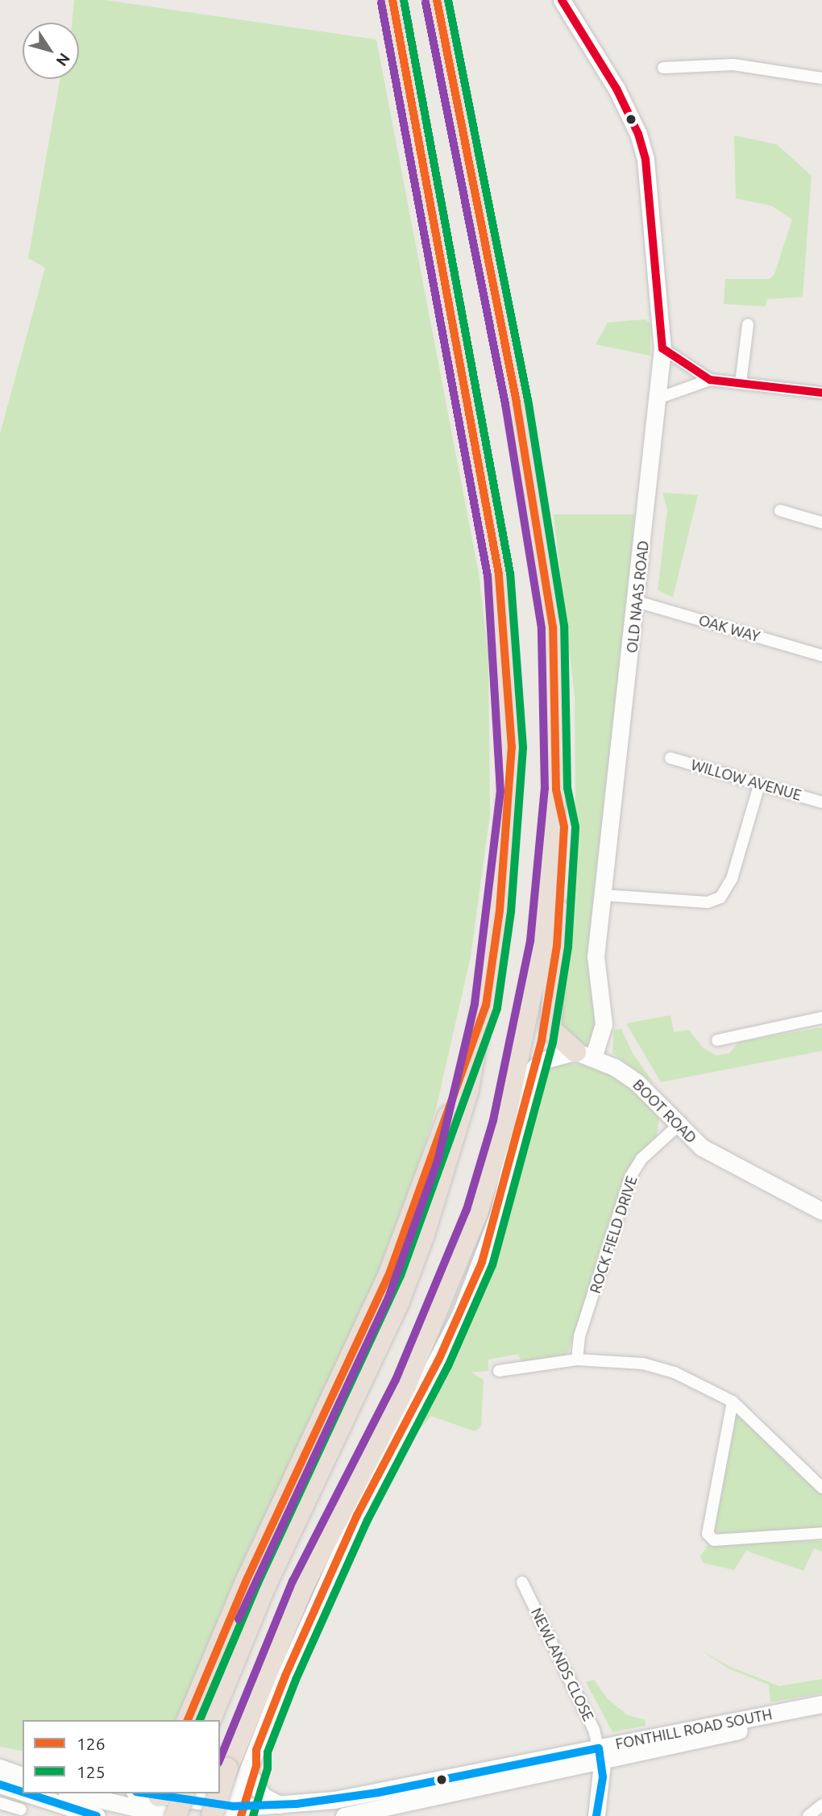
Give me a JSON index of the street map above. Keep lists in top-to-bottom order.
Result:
{
  "streets": {
    "main road": ["OLD NAAS ROAD", "BOOT ROAD", "FONTHILL ROAD SOUTH"],
    "street": [
      "OAK WAY",
      "WILLOW AVENUE",
      "ROCK FIELD DRIVE",
      "NEWLANDS CLOSE"
    ]
  },
  "crossings": [
    ["OLD NAAS ROAD", "OAK WAY"],
    ["OLD NAAS ROAD", "BOOT ROAD"],
    ["BOOT ROAD", "ROCK FIELD DRIVE"],
    ["NEWLANDS CLOSE", "FONTHILL ROAD SOUTH"]
  ],
  "lines": ["transit line 126", "transit line 125"],
  "legend": ["126", "125"],
  "north": "bottom right"
}
